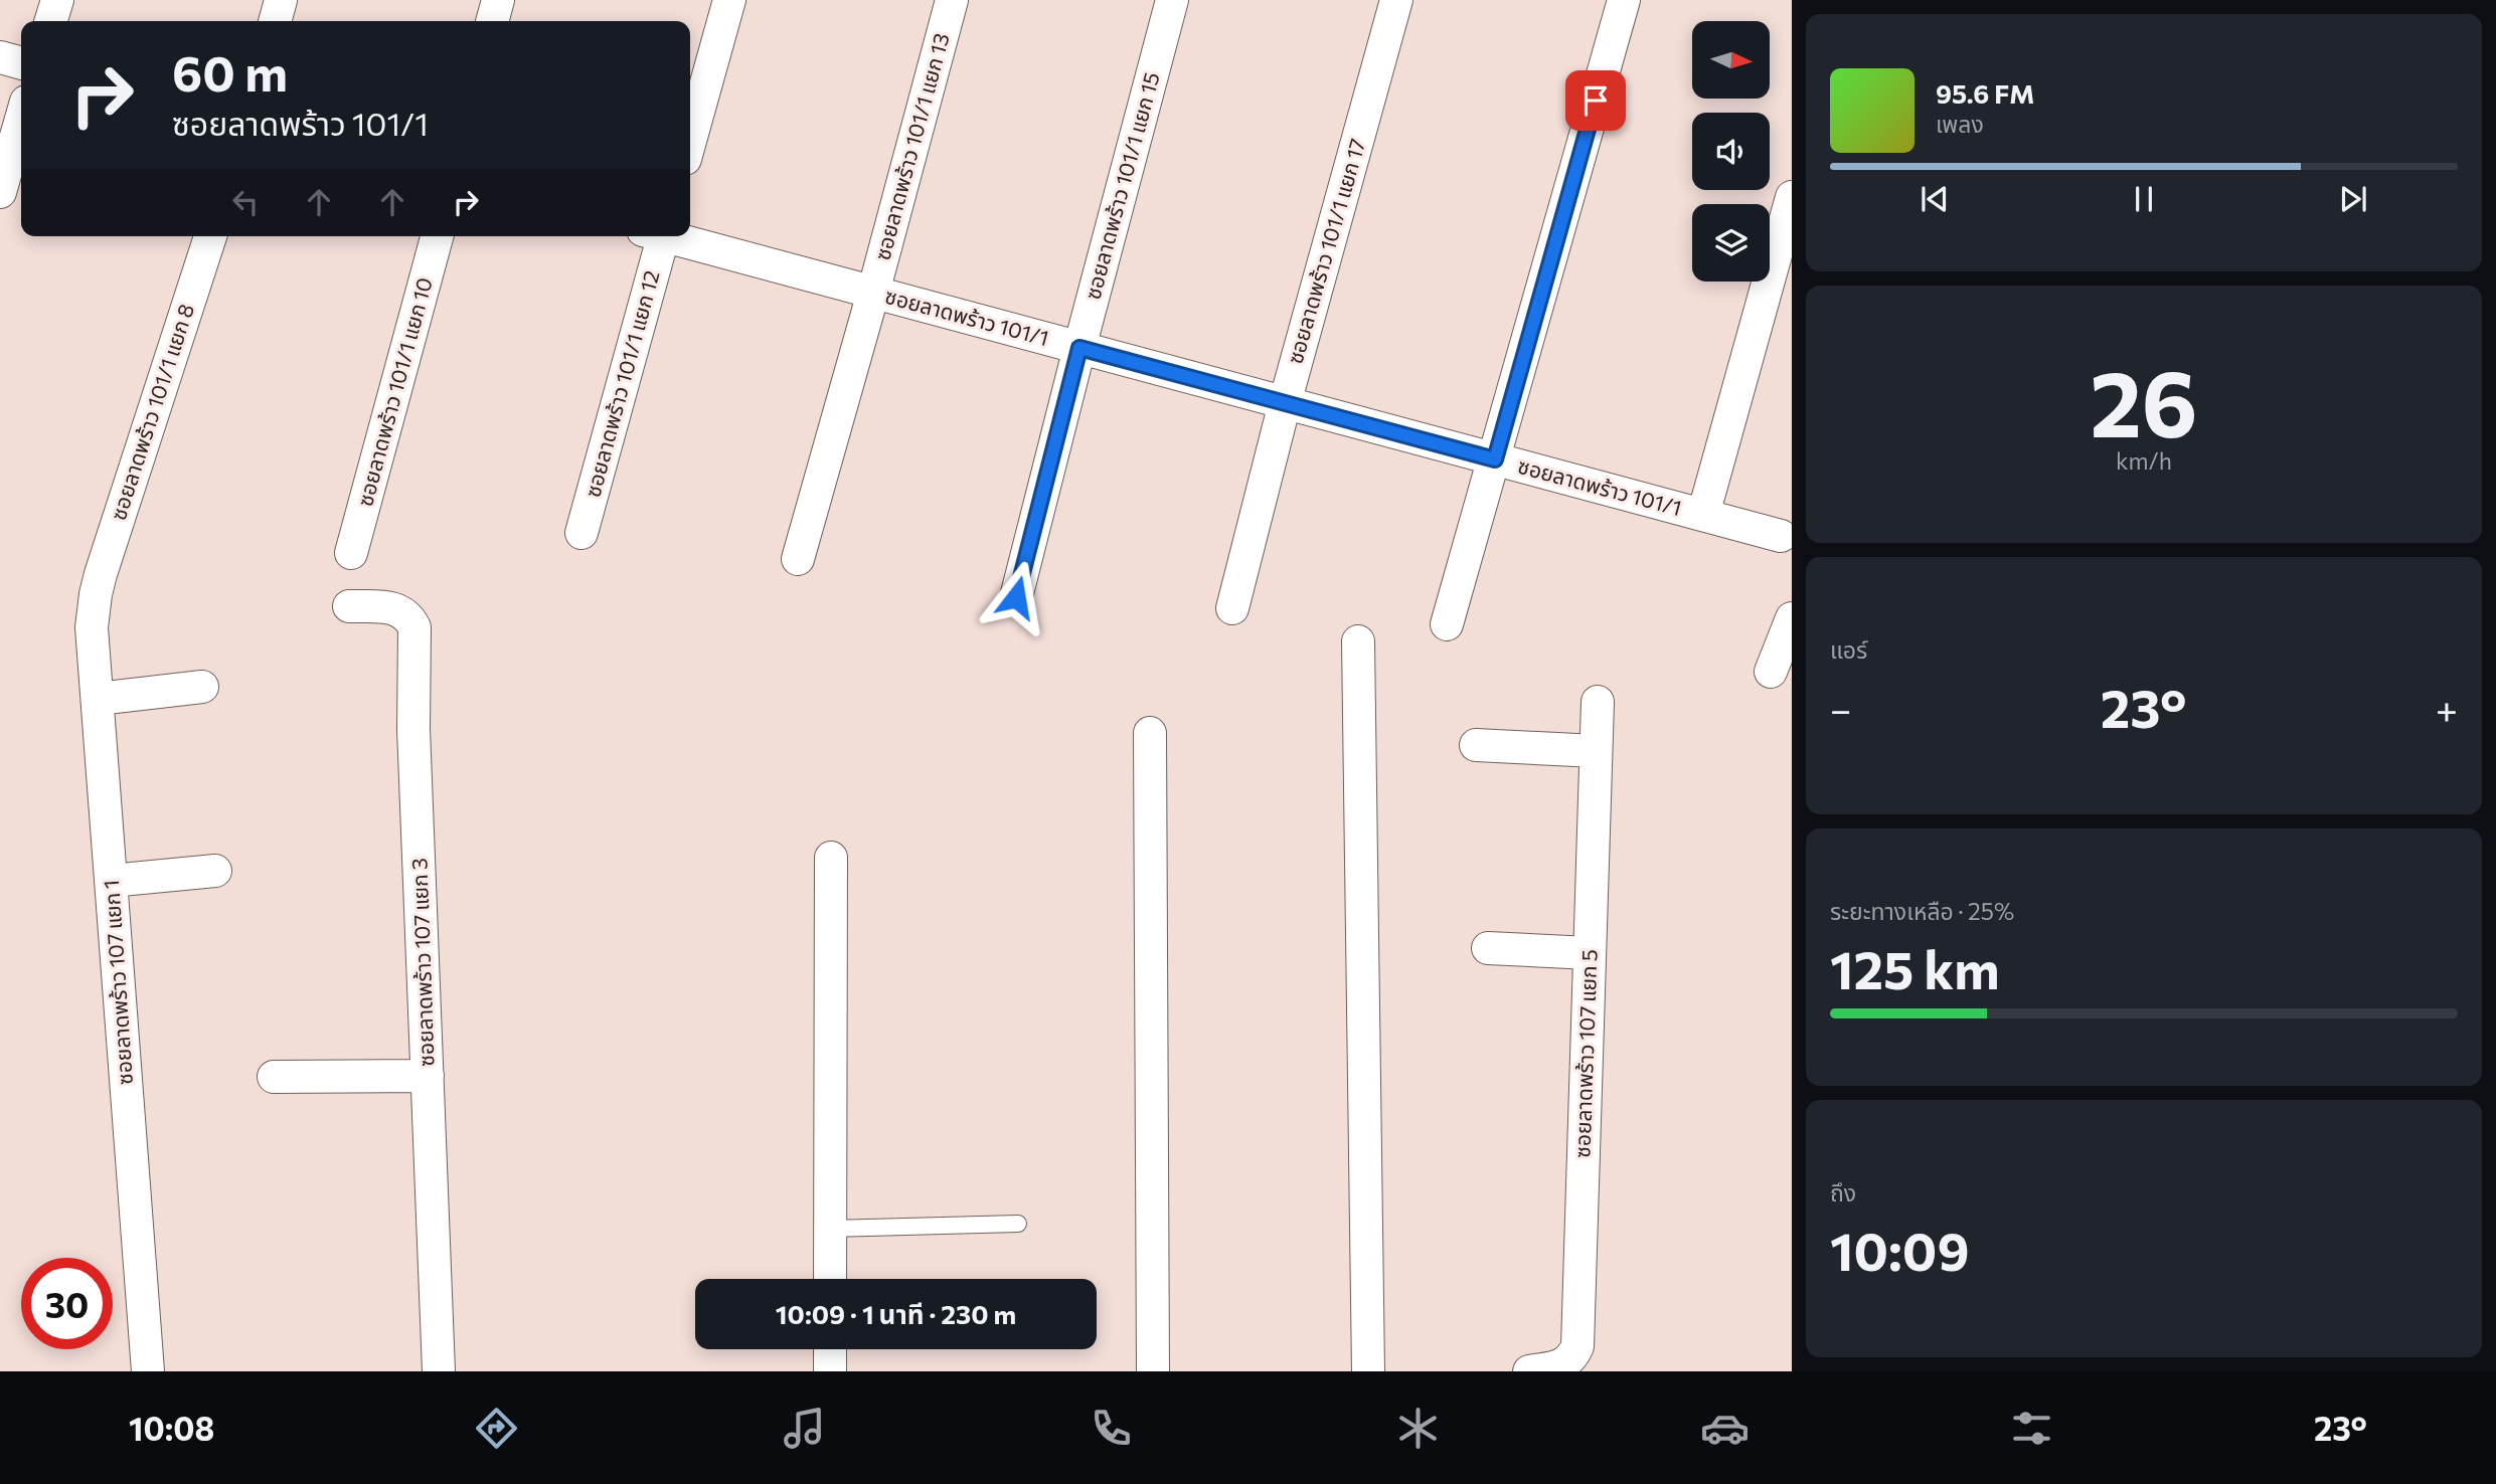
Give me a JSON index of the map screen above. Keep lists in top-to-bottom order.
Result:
{
  "streets": {
    "street": [
      "ซอยลาดพร้าว 101/1 แยก 13",
      "ซอยลาดพร้าว 101/1 แยก 15",
      "ซอยลาดพร้าว 101/1 แยก 17",
      "ซอยลาดพร้าว 101/1",
      "ซอยลาดพร้าว 101/1 แยก 12",
      "ซอยลาดพร้าว 101/1 แยก 10",
      "ซอยลาดพร้าว 101/1 แยก 8",
      "ซอยลาดพร้าว 107 แยก 3",
      "ซอยลาดพร้าว 107 แยก 1",
      "ซอยลาดพร้าว 107 แยก 5"
    ]
  },
  "crossings": [
    ["ซอยลาดพร้าว 101/1 แยก 13", "ซอยลาดพร้าว 101/1"],
    ["ซอยลาดพร้าว 101/1 แยก 15", "ซอยลาดพร้าว 101/1"],
    ["ซอยลาดพร้าว 101/1 แยก 17", "ซอยลาดพร้าว 101/1"],
    ["ซอยลาดพร้าว 101/1 แยก 8", "ซอยลาดพร้าว 107 แยก 1"]
  ],
  "north": "right",
  "page": {
    "turn": ["60 m", "ซอยลาดพร้าว 101/1"],
    "song": ["95.6 FM", "เพลง"],
    "tile": [
      ["26", "km/h"],
      "แอร์",
      ["ระยะทางเหลือ · 25%", "125 km"],
      ["ถึง", "10:09"]
    ],
    "heat": ["−", "23°", "+"],
    "limit": "30",
    "trip": "10:09 · 1 นาที · 230 m",
    "tabs": ["10:08", "23°"]
  }
}
